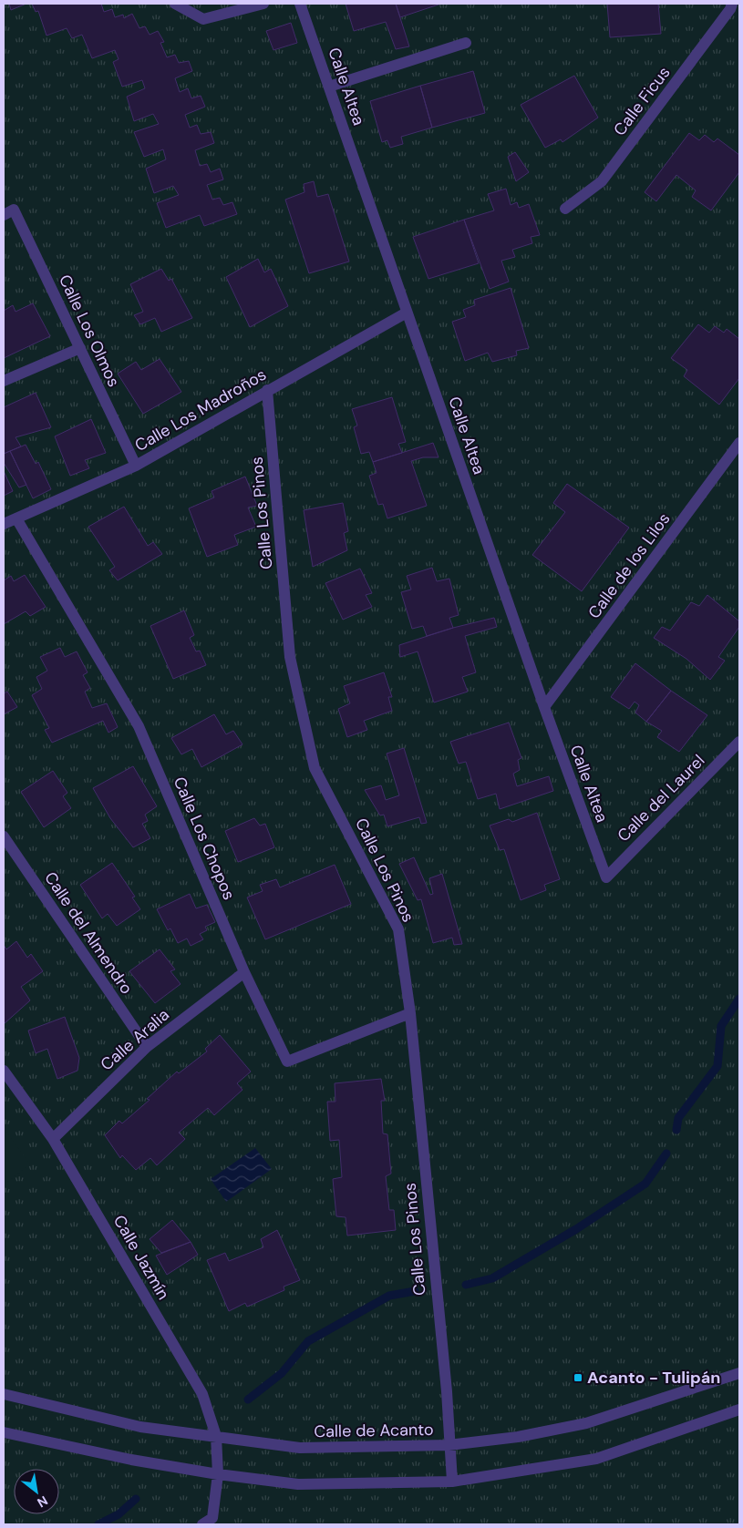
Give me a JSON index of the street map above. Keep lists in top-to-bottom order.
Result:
{
  "streets": {
    "street": [
      "Calle Altea",
      "Calle Ficus",
      "Calle Los Olmos",
      "Calle Los Madroños",
      "Calle Los Pinos",
      "Calle de los Lilos",
      "Calle del Laurel",
      "Calle Los Chopos",
      "Calle del Almendro",
      "Calle Aralia",
      "Calle Jazmín",
      "Calle de Acanto"
    ]
  },
  "crossings": [
    ["Calle Altea", "Calle Los Madroños"],
    ["Calle Altea", "Calle de los Lilos"],
    ["Calle Altea", "Calle del Laurel"],
    ["Calle Los Olmos", "Calle Los Madroños"],
    ["Calle Los Madroños", "Calle Los Pinos"],
    ["Calle Los Madroños", "Calle Los Chopos"],
    ["Calle Los Pinos", "Calle Los Chopos"],
    ["Calle Los Pinos", "Calle de Acanto"],
    ["Calle Los Chopos", "Calle Aralia"],
    ["Calle del Almendro", "Calle Aralia"],
    ["Calle Aralia", "Calle Jazmín"],
    ["Calle Jazmín", "Calle de Acanto"]
  ],
  "places": {
    "transit": ["Acanto - Tulipán"]
  },
  "north": "bottom right"
}
